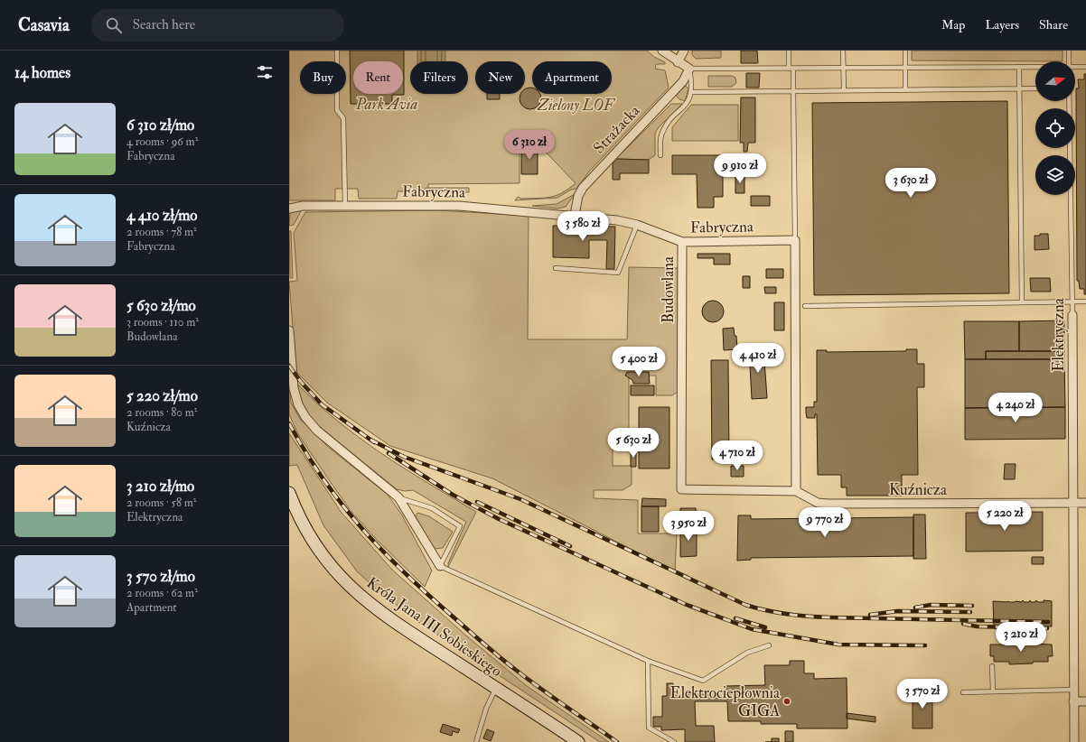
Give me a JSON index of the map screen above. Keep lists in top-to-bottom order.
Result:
{
  "streets": {
    "main road": ["Króla Jana III Sobieskiego"],
    "street": [
      "Strażacka",
      "Fabryczna",
      "Budowlana",
      "Elektryczna",
      "Kuźnicza"
    ]
  },
  "crossings": [
    ["Strażacka", "Fabryczna"],
    ["Fabryczna", "Budowlana"],
    ["Budowlana", "Kuźnicza"],
    ["Elektryczna", "Kuźnicza"]
  ],
  "parks": ["Park Avia", "Zielony LOF"],
  "places": ["Elektrociepłownia GIGA"],
  "north": "right",
  "page": {
    "header": "Casavia",
    "search": "Search here",
    "nav": ["Map", "Layers", "Share"],
    "heading": "14 homes",
    "chip": [
      "Buy",
      "Rent",
      "Filters",
      "New",
      "Apartment"
    ],
    "list": [
      {
        "name": "6 310 zł/mo",
        "note": "4 rooms · 96 m² · Fabryczna"
      },
      {
        "name": "4 410 zł/mo",
        "note": "2 rooms · 78 m² · Fabryczna"
      },
      {
        "name": "5 630 zł/mo",
        "note": "3 rooms · 110 m² · Budowlana"
      },
      {
        "name": "5 220 zł/mo",
        "note": "2 rooms · 80 m² · Kuźnicza"
      },
      {
        "name": "3 210 zł/mo",
        "note": "2 rooms · 58 m² · Elektryczna"
      },
      {
        "name": "3 570 zł/mo",
        "note": "2 rooms · 62 m² · Apartment"
      }
    ],
    "price": [
      "6 310 zł",
      "9 910 zł",
      "3 630 zł",
      "3 580 zł",
      "4 410 zł",
      "5 400 zł",
      "4 240 zł",
      "5 630 zł",
      "4 710 zł",
      "5 220 zł",
      "9 770 zł",
      "3 950 zł",
      "3 210 zł",
      "3 570 zł"
    ]
  }
}
